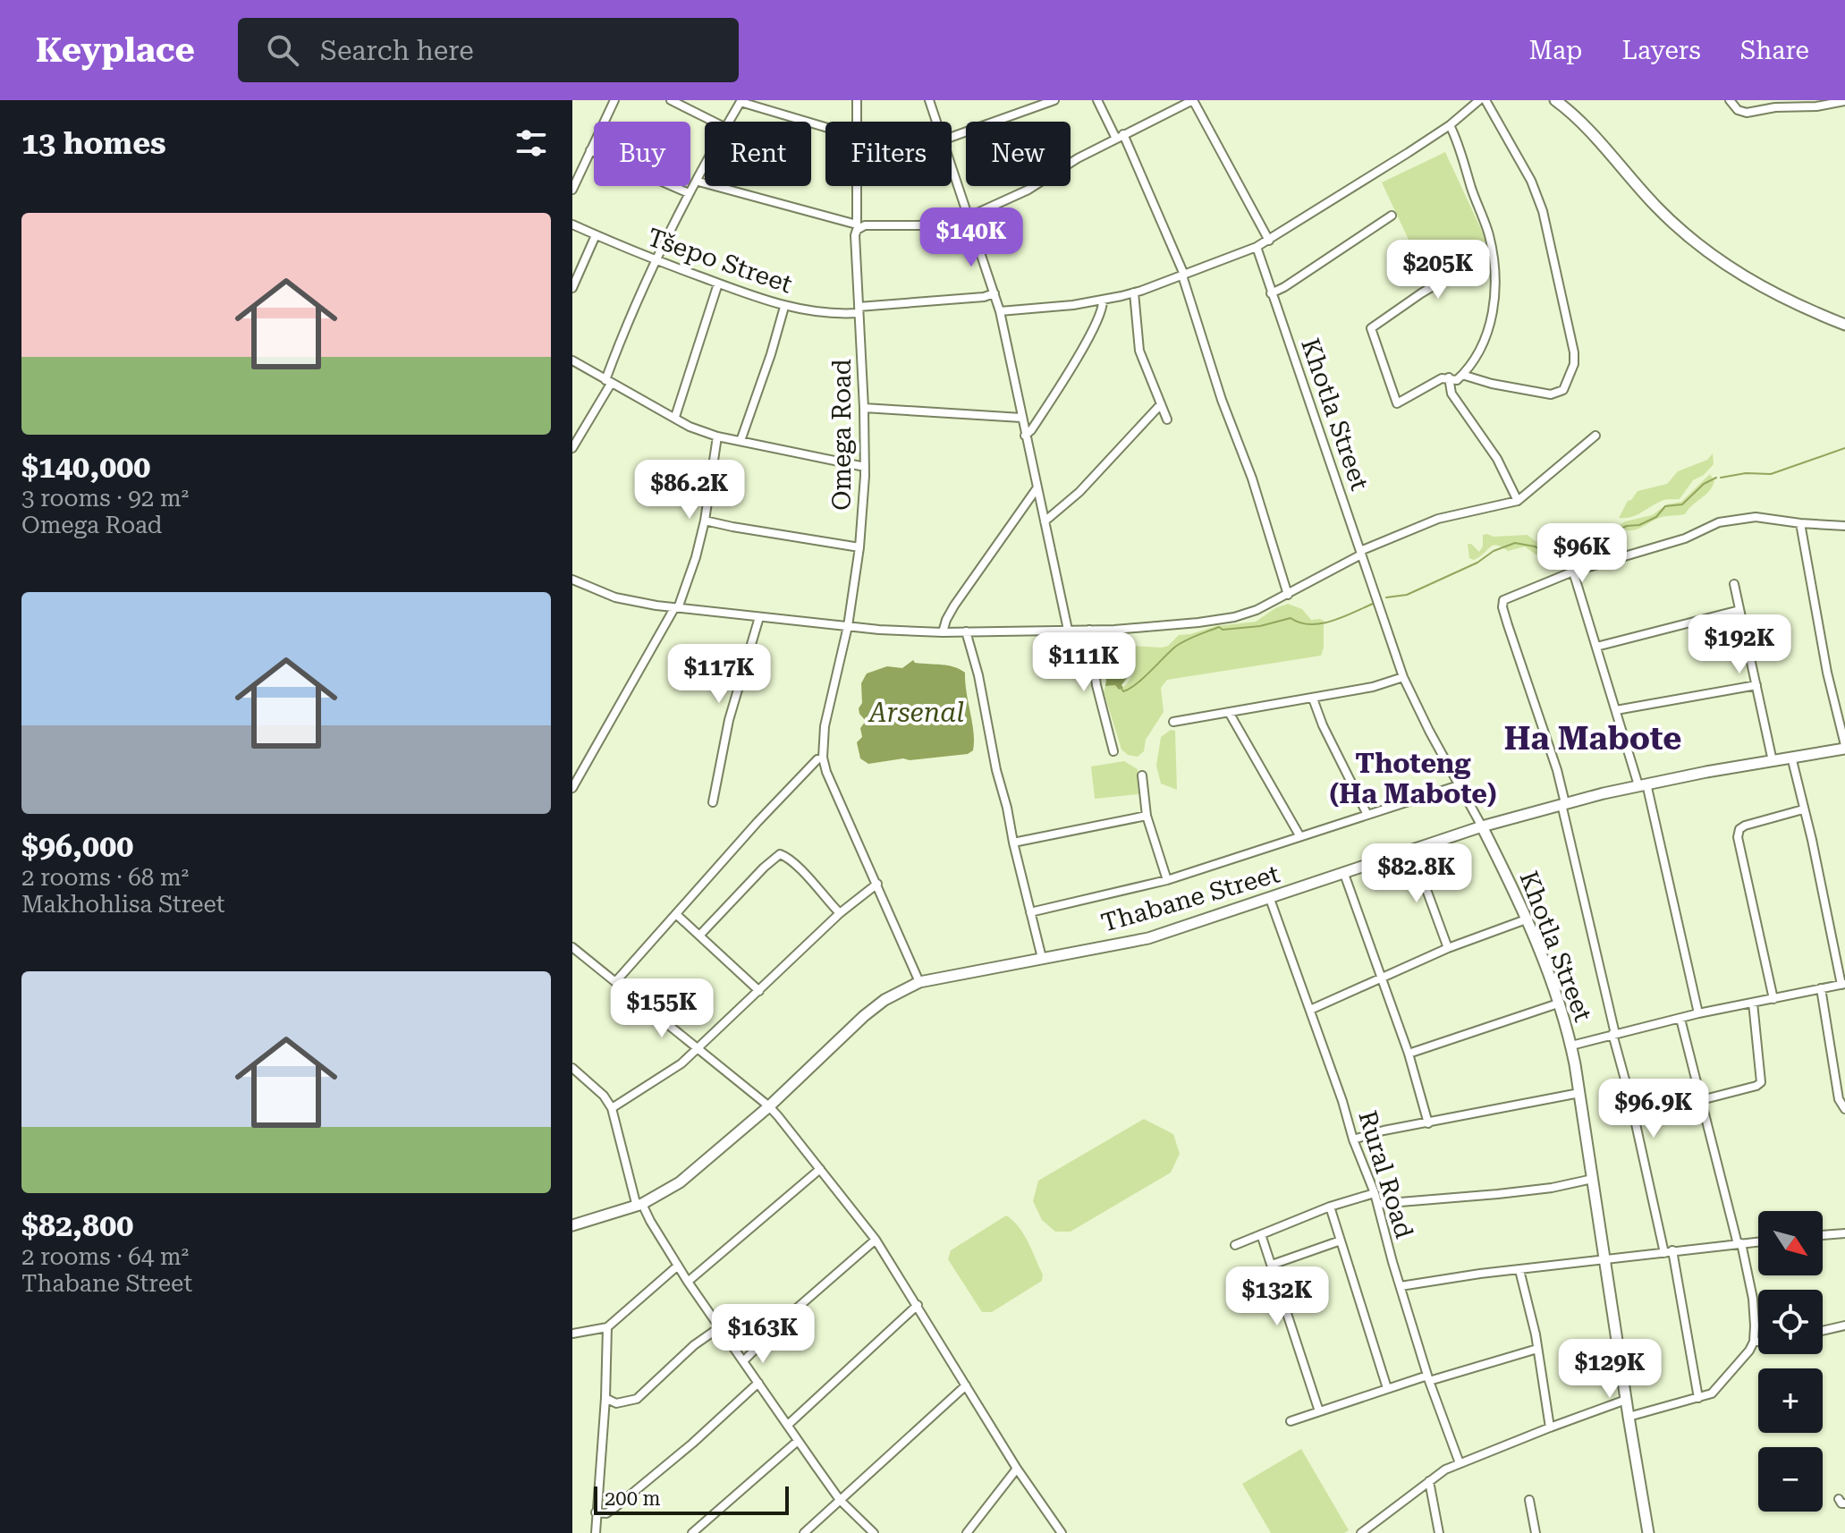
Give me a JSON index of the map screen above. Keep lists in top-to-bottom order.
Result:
{
  "streets": {
    "street": [
      "Tšepo Street",
      "Khotla Street",
      "Omega Road",
      "Thabane Street",
      "Rural Road"
    ]
  },
  "crossings": [
    ["Tšepo Street", "Omega Road"],
    ["Khotla Street", "Thabane Street"],
    ["Omega Road", "Thabane Street"],
    ["Thabane Street", "Rural Road"]
  ],
  "districts": ["Ha Mabote", "Thoteng (Ha Mabote)"],
  "water": ["Arsenal"],
  "scale_bar": "200 m",
  "north": "bottom right",
  "page": {
    "header": "Keyplace",
    "search": "Search here",
    "nav": ["Map", "Layers", "Share"],
    "heading": "13 homes",
    "chip": [
      "Buy",
      "Rent",
      "Filters",
      "New"
    ],
    "list": [
      {
        "name": "$140,000",
        "note": "3 rooms · 92 m² · Omega Road"
      },
      {
        "name": "$96,000",
        "note": "2 rooms · 68 m² · Makhohlisa Street"
      },
      {
        "name": "$82,800",
        "note": "2 rooms · 64 m² · Thabane Street"
      }
    ],
    "price": [
      "$140K",
      "$205K",
      "$86.2K",
      "$96K",
      "$192K",
      "$111K",
      "$117K",
      "$82.8K",
      "$155K",
      "$96.9K",
      "$132K",
      "$163K",
      "$129K"
    ],
    "map_buttons": ["+", "−"],
    "scale": "200 m"
  }
}
